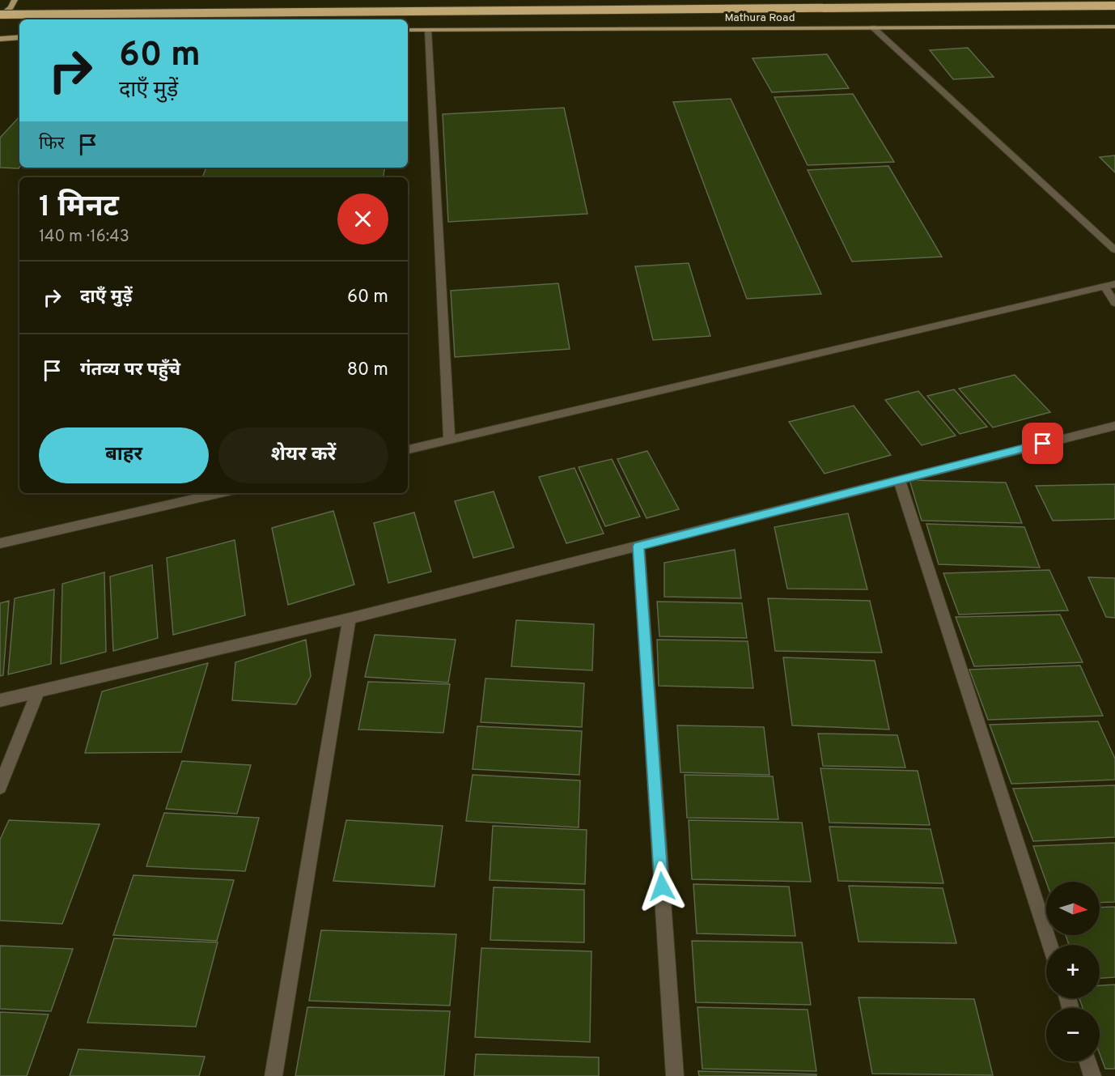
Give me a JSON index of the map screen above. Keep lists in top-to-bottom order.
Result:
{
  "streets": {
    "highway": ["Mathura Road"]
  },
  "north": "right",
  "page": {
    "turn": ["60 m", "दाएँ मुड़ें"],
    "then": "फिर",
    "heading": ["1 मिनट", "140 m · 16:43"],
    "list": [
      {
        "name": "दाएँ मुड़ें",
        "value": "60 m"
      },
      {
        "name": "गंतव्य पर पहुँचे",
        "value": "80 m"
      }
    ],
    "buttons": ["बाहर", "शेयर करें"],
    "map_buttons": ["+", "−"]
  }
}
